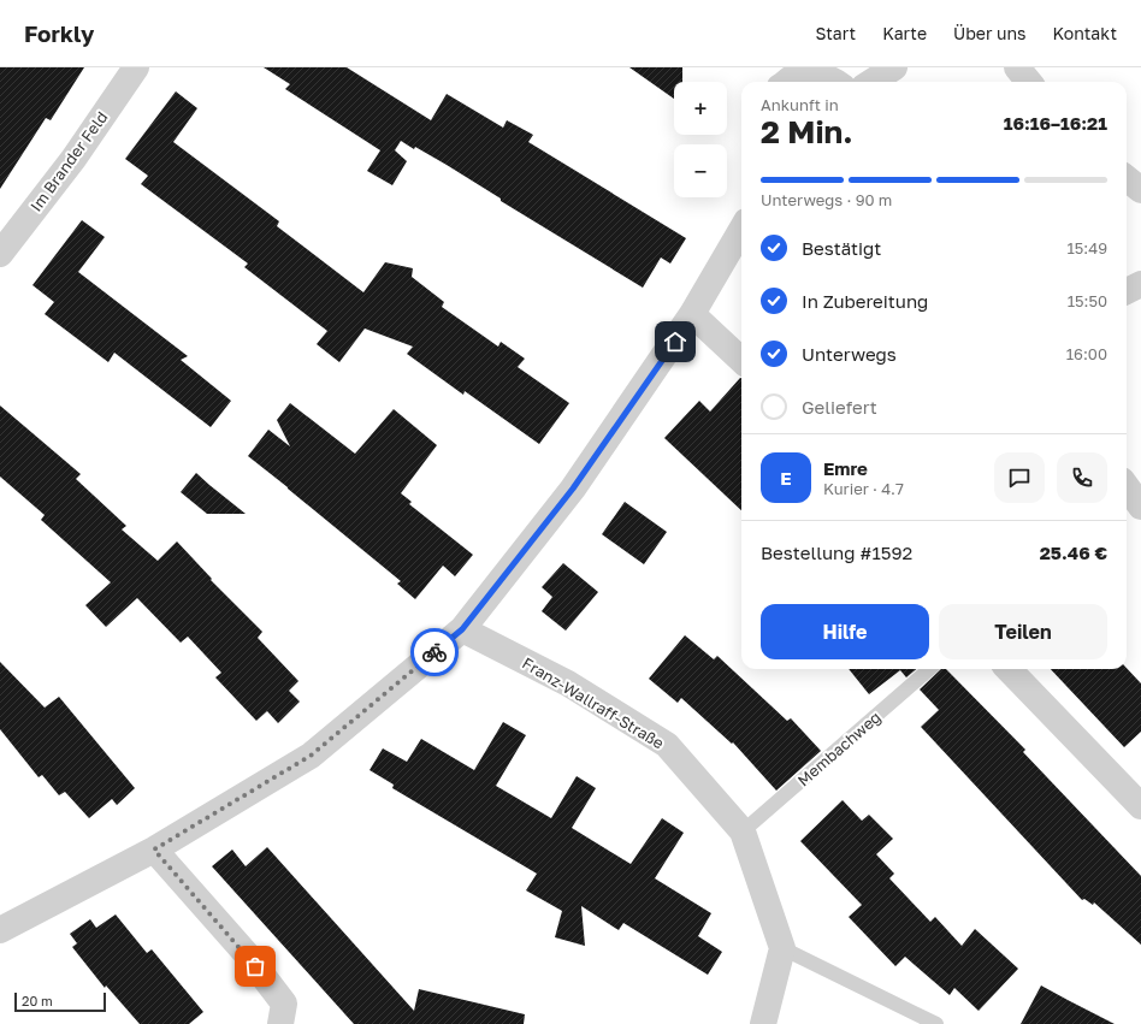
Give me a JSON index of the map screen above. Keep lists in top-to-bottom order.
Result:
{
  "streets": {
    "street": ["Im Brander Feld", "Franz-Wallraff-Straße"],
    "lane": ["Membachweg"]
  },
  "crossings": [
    ["Franz-Wallraff-Straße", "Membachweg"]
  ],
  "scale_bar": "20 m",
  "page": {
    "header": "Forkly",
    "nav": [
      "Start",
      "Karte",
      "Über uns",
      "Kontakt"
    ],
    "map_buttons": ["+", "−"],
    "heading": ["2 Min.", "Ankunft in", "16:16–16:21"],
    "panel": [
      "Emre",
      "Kurier · 4.7",
      "Bestellung #1592",
      "25.46 €"
    ],
    "bar": "Unterwegs · 90 m",
    "list": [
      ["Bestätigt", "15:49"],
      ["In Zubereitung", "15:50"],
      ["Unterwegs", "16:00"],
      "Geliefert"
    ],
    "round": "E",
    "buttons": ["Hilfe", "Teilen"],
    "scale": "20 m"
  }
}
